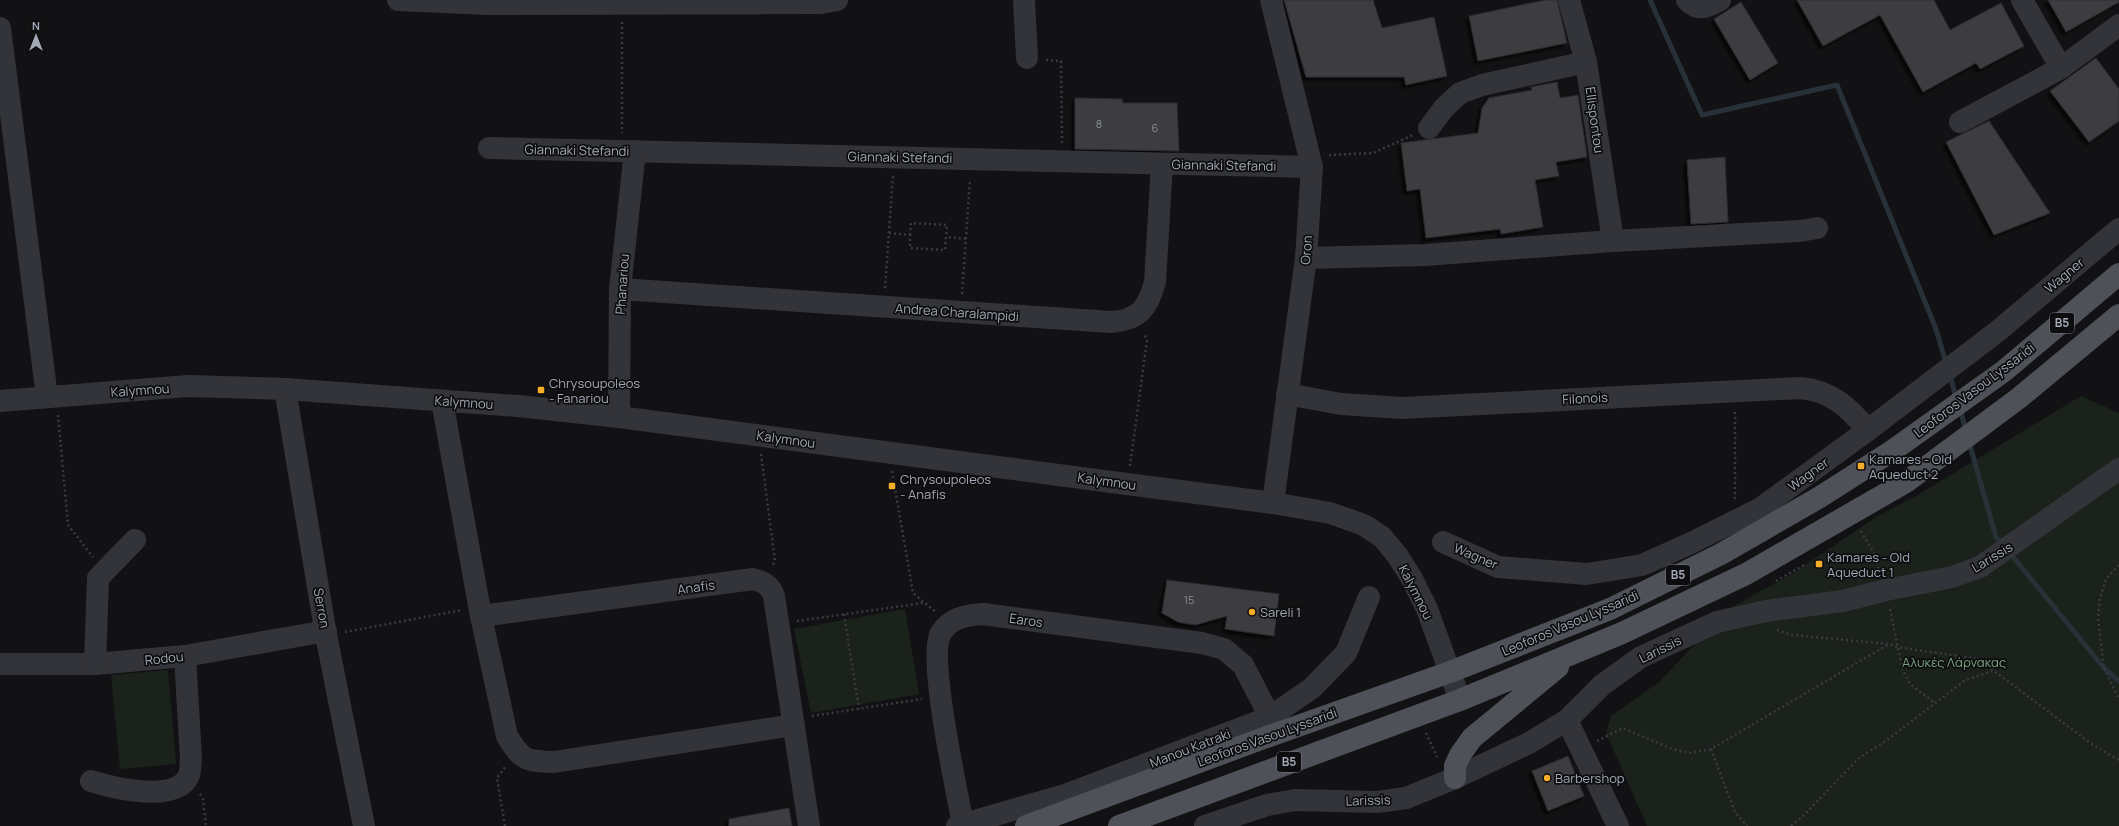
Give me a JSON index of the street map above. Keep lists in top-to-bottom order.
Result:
{
  "streets": {
    "main road": ["B5", "Leoforos Vasou Lyssaridi"],
    "street": [
      "Ellispontou",
      "Giannaki Stefandi",
      "Oron",
      "Wagner",
      "Phanariou",
      "Andrea Charalampidi",
      "Kalymnou",
      "Filonois",
      "Larissis",
      "Anafis",
      "Serron",
      "Earos",
      "Rodou",
      "Manou Katraki"
    ]
  },
  "crossings": [
    ["Giannaki Stefandi", "Oron"],
    ["Giannaki Stefandi", "Phanariou"],
    ["Oron", "Kalymnou"],
    ["Oron", "Filonois"],
    ["Wagner", "Filonois"],
    ["Phanariou", "Andrea Charalampidi"],
    ["Phanariou", "Kalymnou"],
    ["B5", "Kalymnou"],
    ["Kalymnou", "Leoforos Vasou Lyssaridi"],
    ["Kalymnou", "Serron"],
    ["Serron", "Rodou"],
    ["Earos", "Manou Katraki"]
  ],
  "parks": ["Αλυκές Λάρνακας"],
  "places": {
    "transit": [
      "Chrysoupoleos - Fanariou",
      "Kamares - Old Aqueduct 2",
      "Chrysoupoleos - Anafis",
      "Kamares - Old Aqueduct 1"
    ],
    "other": ["Sareli 1", "Barbershop"]
  },
  "house_numbers": ["8", "6", "15"],
  "north": "top"
}
